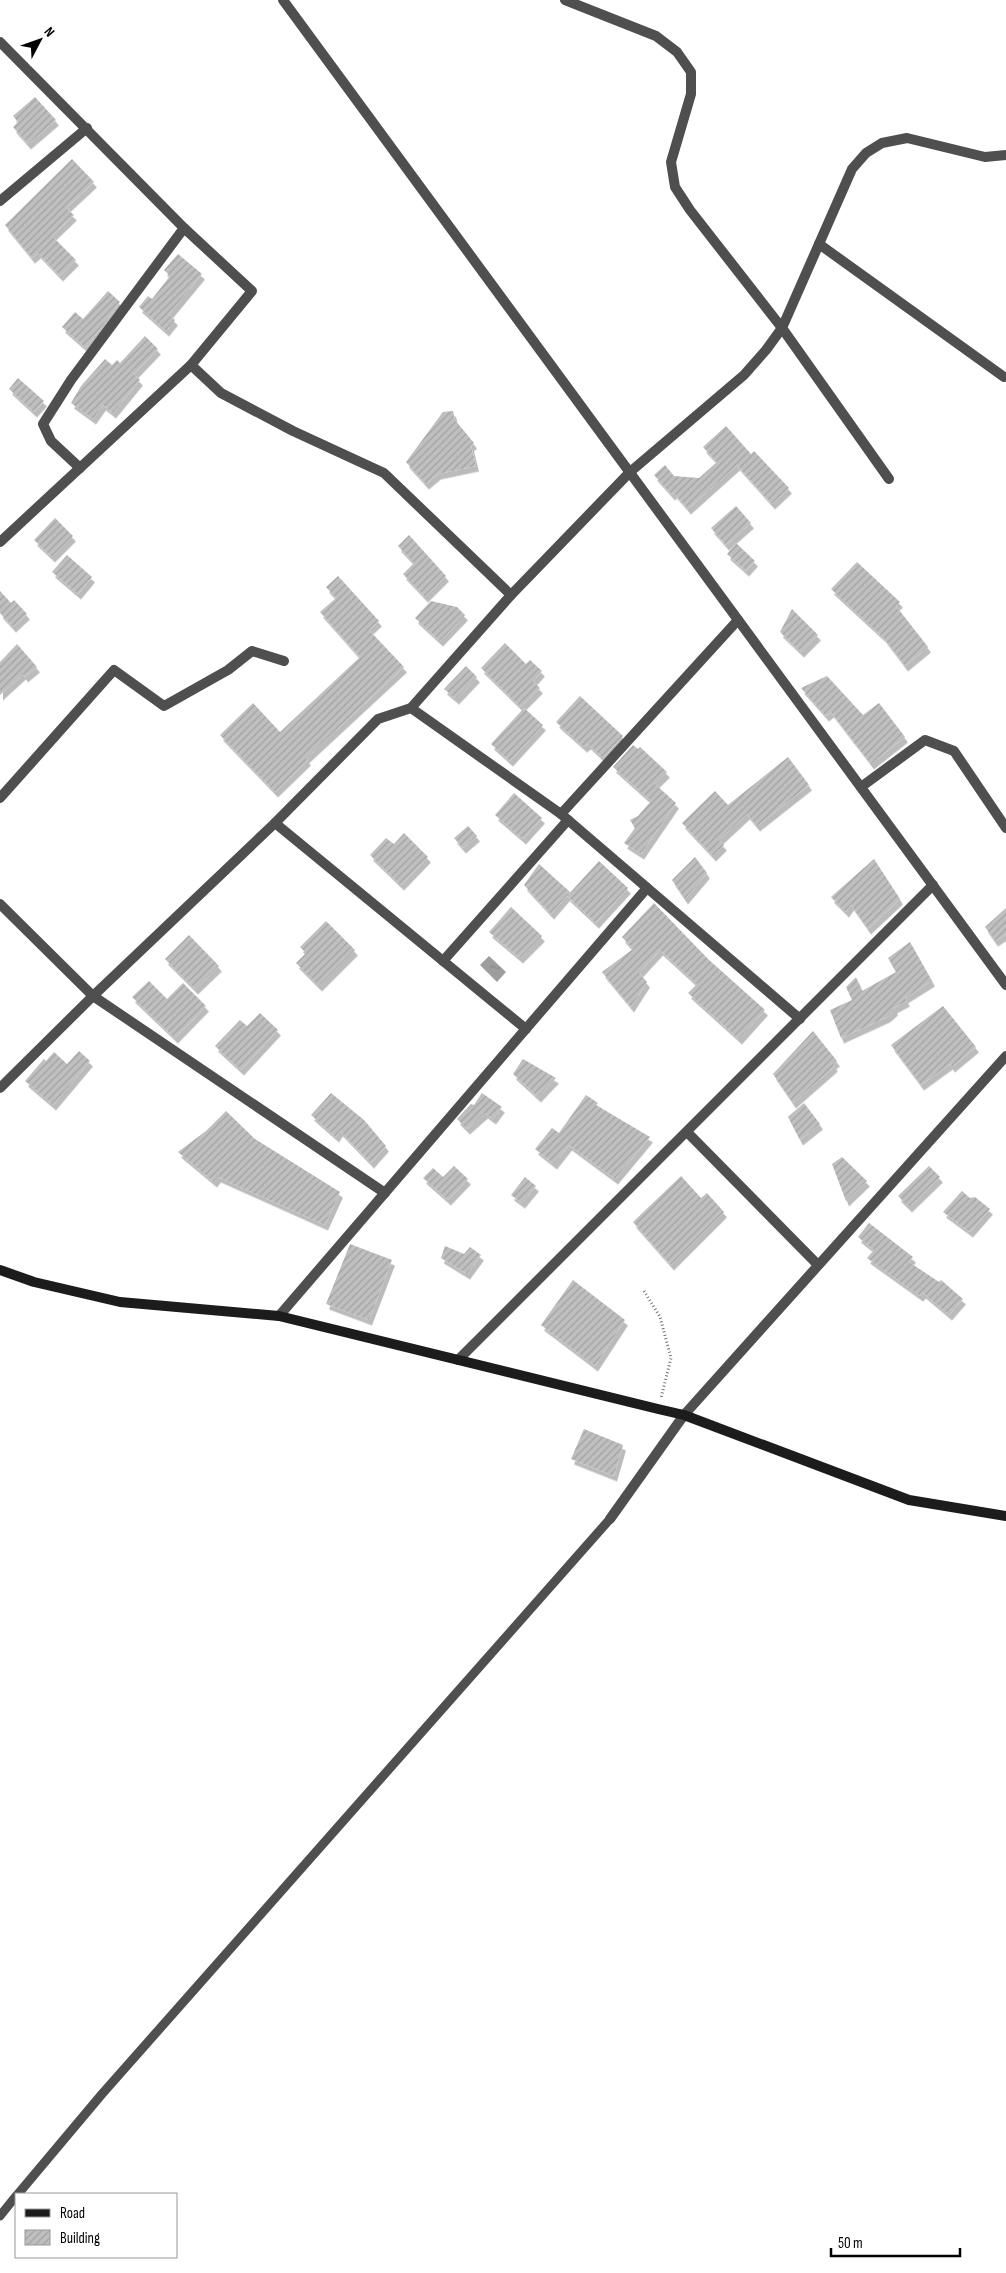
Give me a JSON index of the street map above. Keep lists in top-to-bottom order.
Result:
{
  "legend": ["Road", "Building"],
  "scale_bar": "50 m",
  "north": "top right"
}
